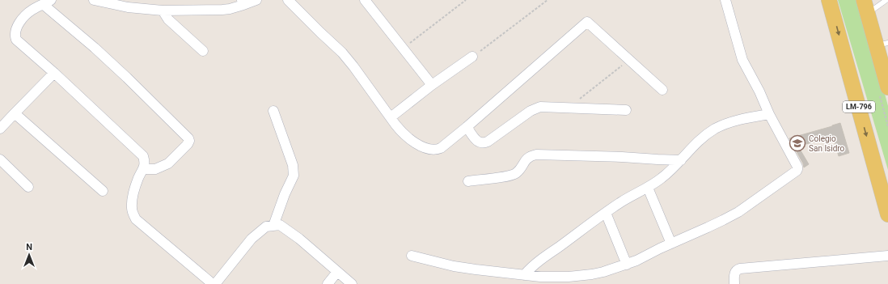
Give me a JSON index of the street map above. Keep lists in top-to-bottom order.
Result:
{
  "streets": {
    "main road": ["LM-796"]
  },
  "places": {
    "school or university": ["Colegio San Isidro"]
  },
  "north": "top"
}
